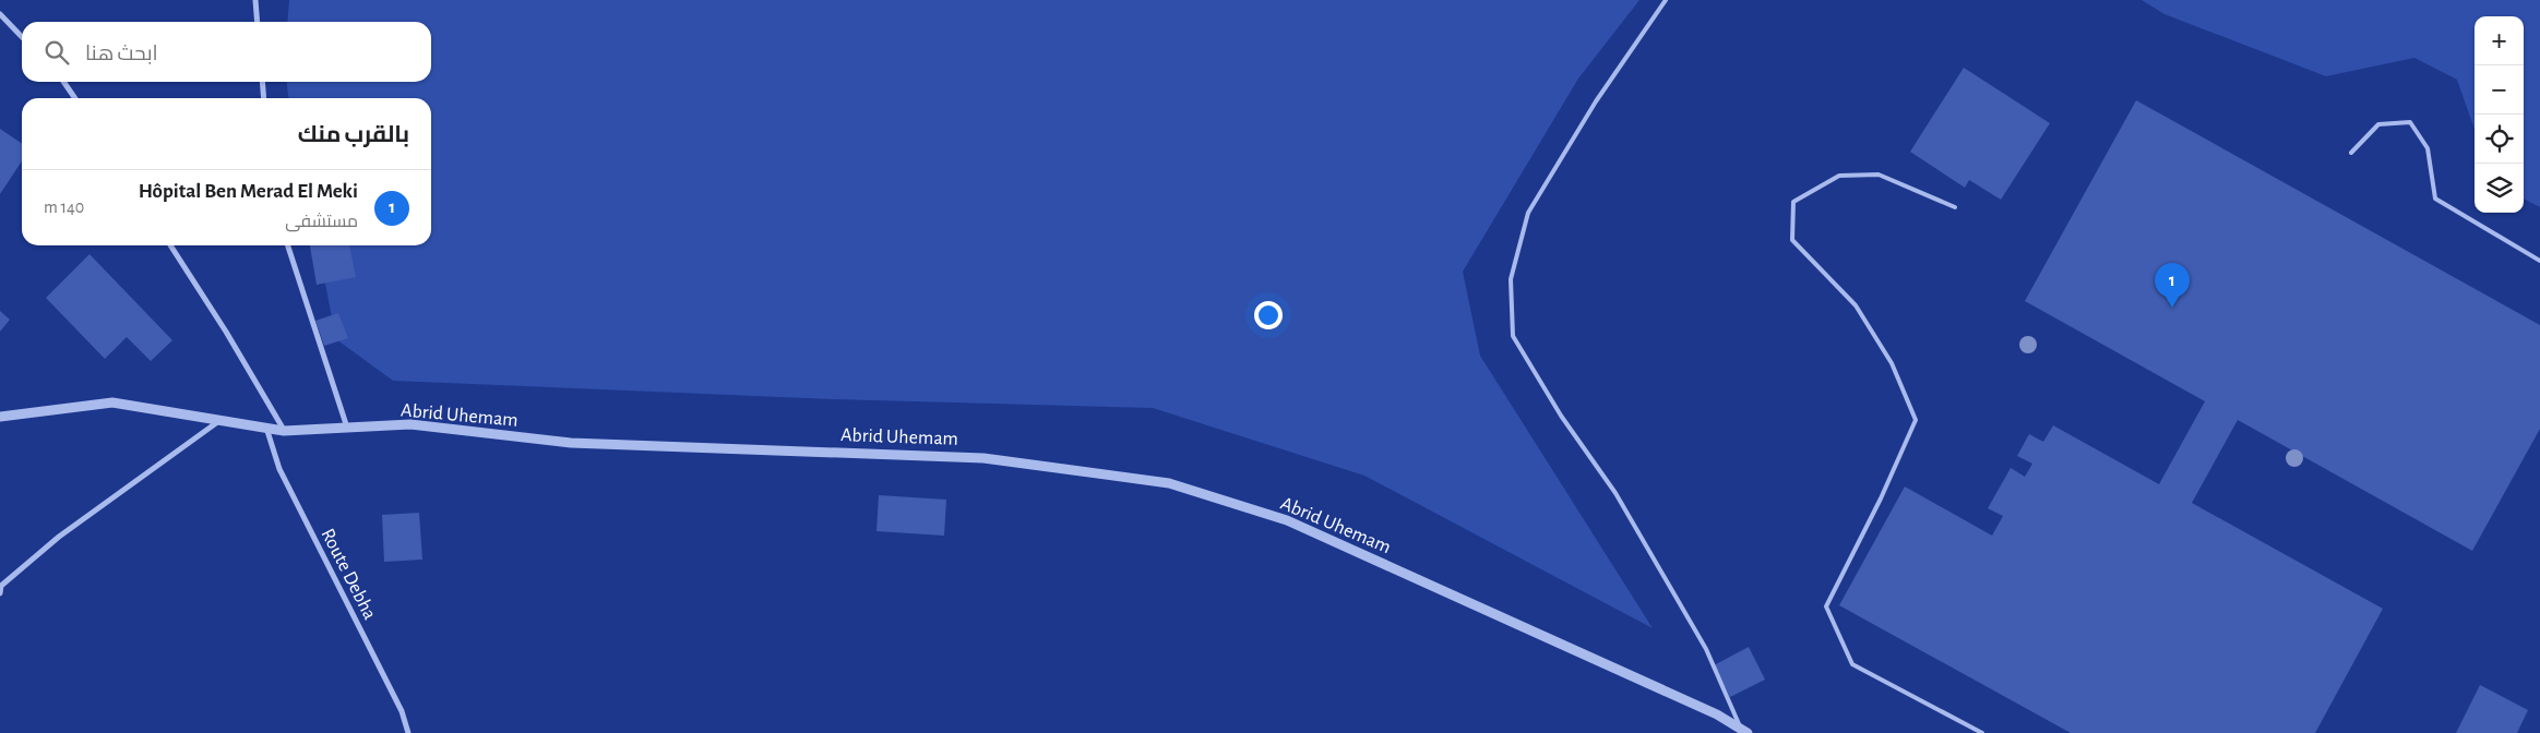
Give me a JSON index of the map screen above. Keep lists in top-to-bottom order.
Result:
{
  "streets": {
    "street": ["Abrid Uhemam", "Route Debha"]
  },
  "crossings": [
    ["Abrid Uhemam", "Route Debha"]
  ],
  "page": {
    "map_buttons": ["+", "−"],
    "search": "ابحث هنا",
    "heading": "بالقرب منك",
    "list": [
      {
        "mark": "1",
        "name": "Hôpital Ben Merad El Meki",
        "note": "مستشفى",
        "value": "140 m"
      }
    ],
    "pins": "1"
  }
}
